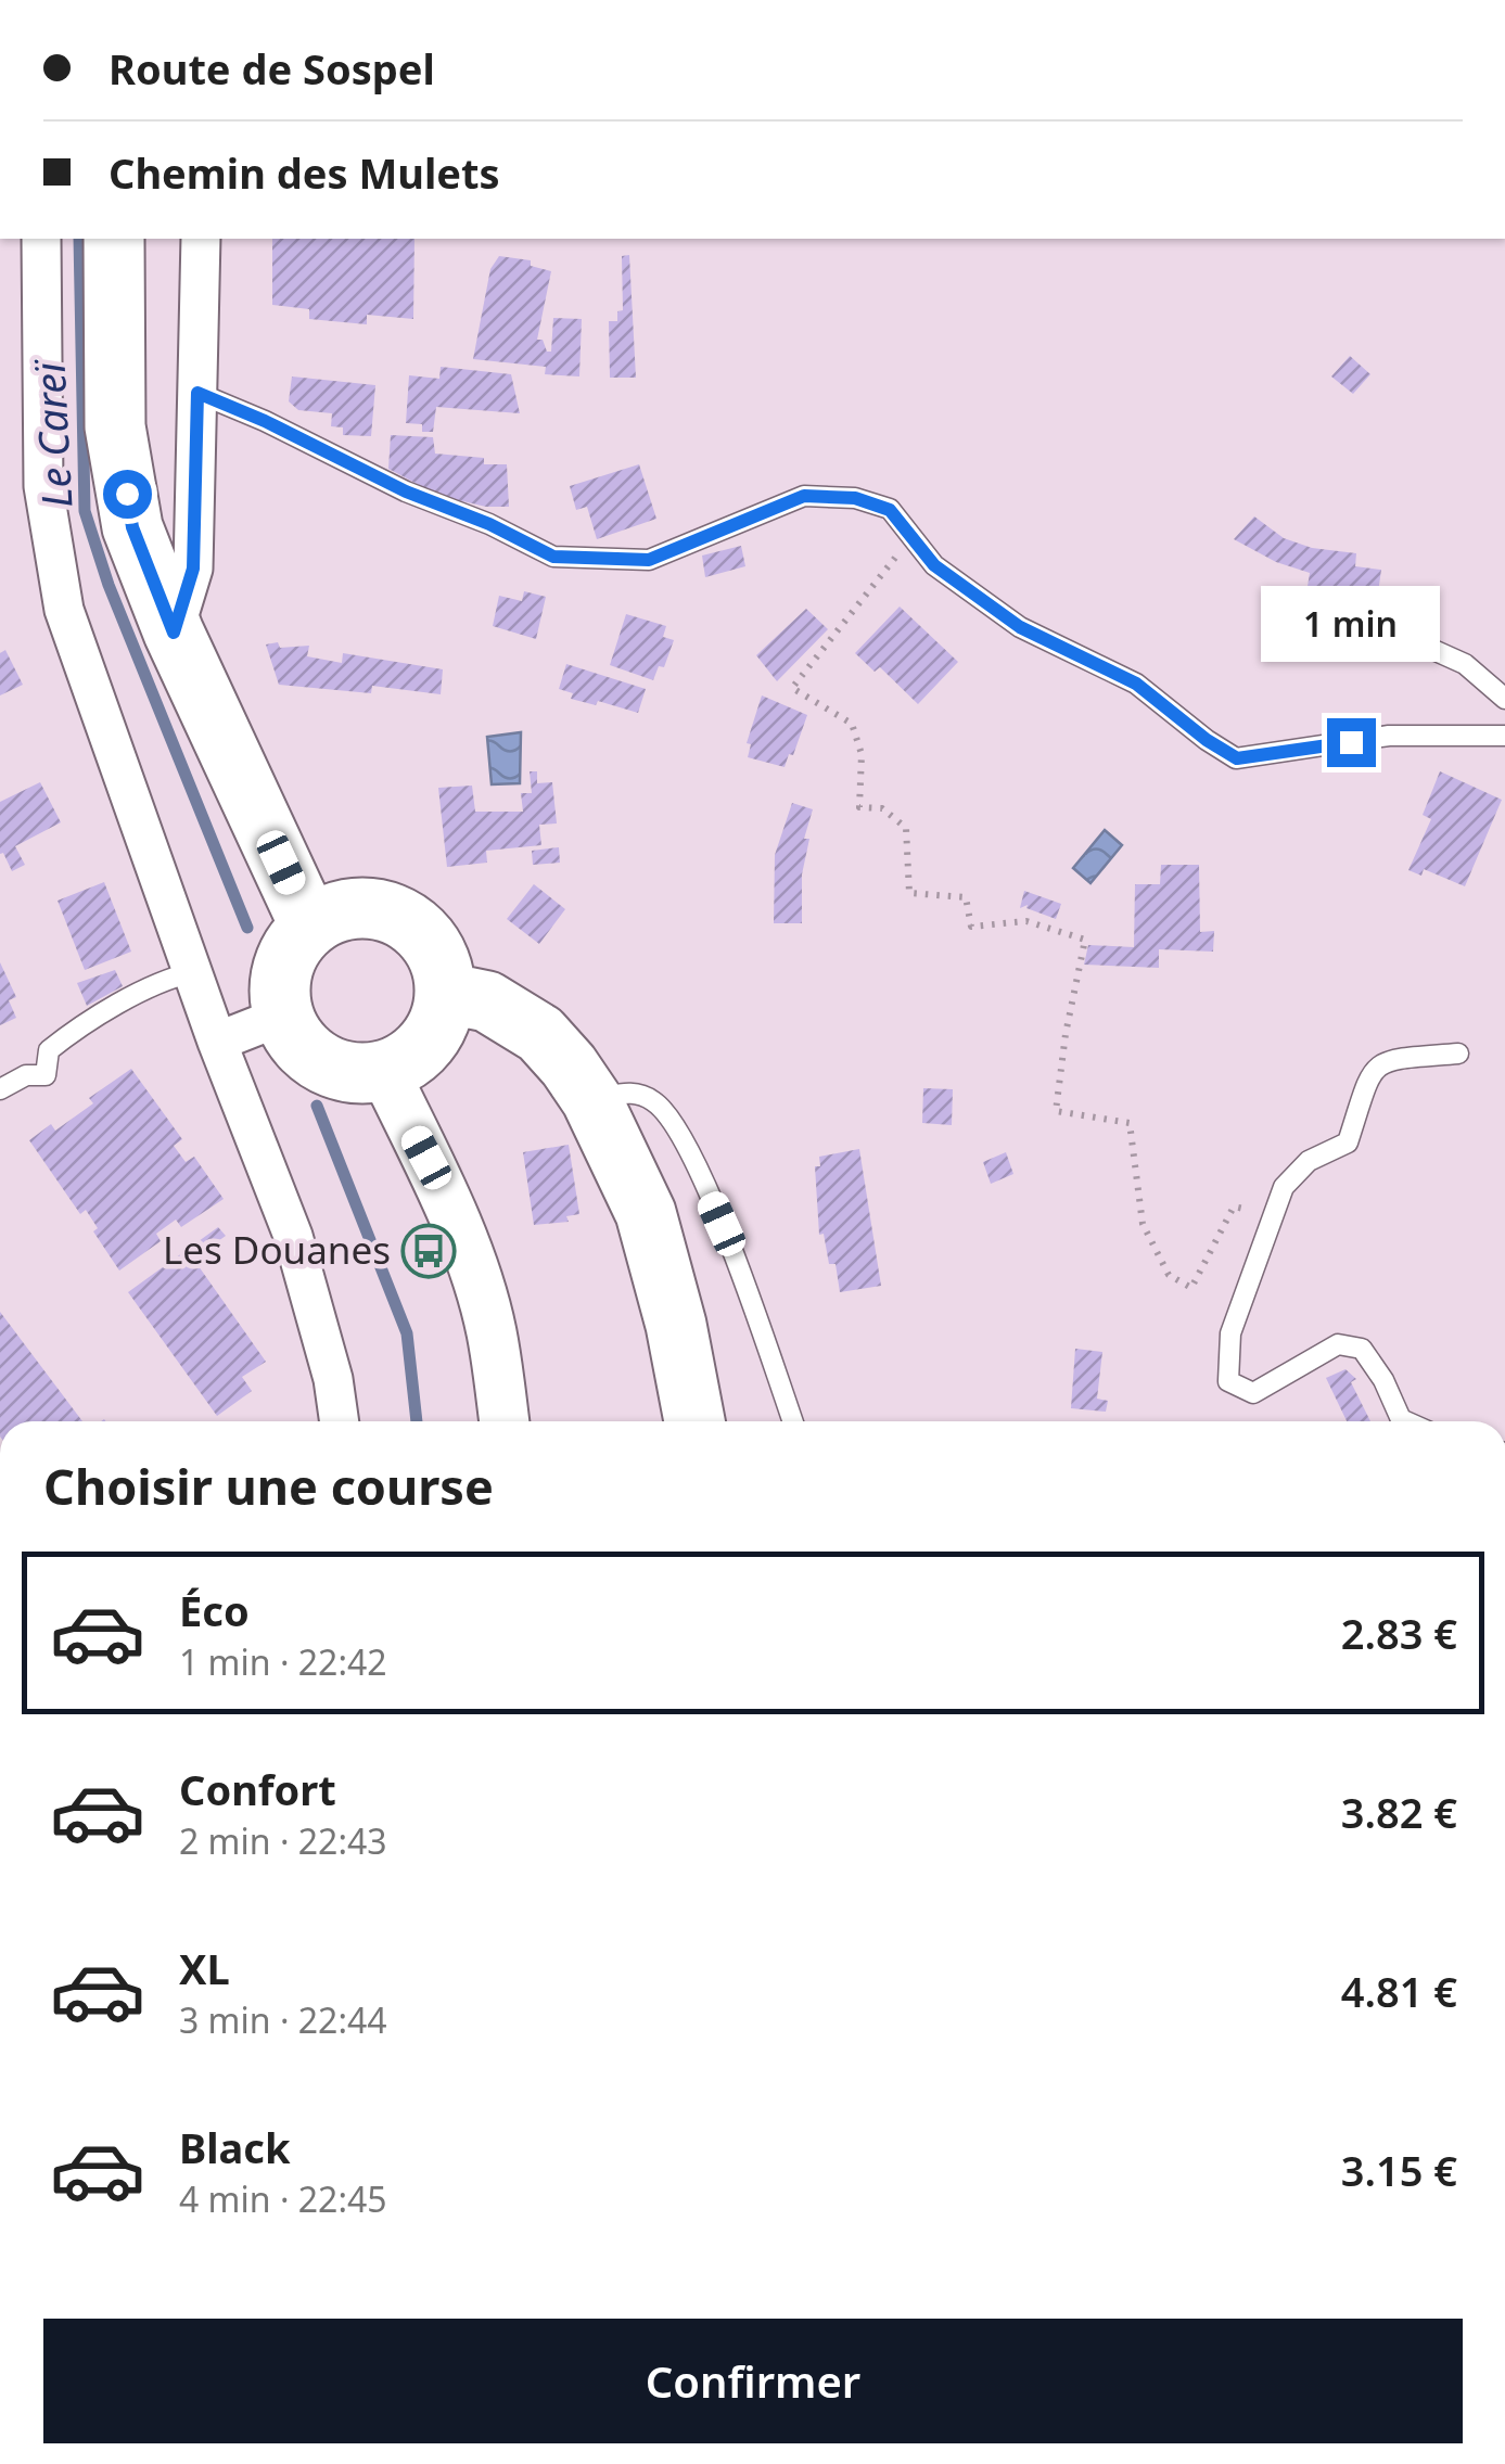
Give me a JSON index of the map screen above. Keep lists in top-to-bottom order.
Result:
{
  "water": ["Le Careï"],
  "places": {
    "bus stop": ["Les Douanes"]
  },
  "page": {
    "banner": ["Route de Sospel", "Chemin des Mulets"],
    "bubble": "1 min",
    "heading": "Choisir une course",
    "list": [
      {
        "name": "Éco",
        "note": "1 min · 22:42",
        "value": "2.83 €"
      },
      {
        "name": "Confort",
        "note": "2 min · 22:43",
        "value": "3.82 €"
      },
      {
        "name": "XL",
        "note": "3 min · 22:44",
        "value": "4.81 €"
      },
      {
        "name": "Black",
        "note": "4 min · 22:45",
        "value": "3.15 €"
      }
    ],
    "buttons": "Confirmer"
  }
}
